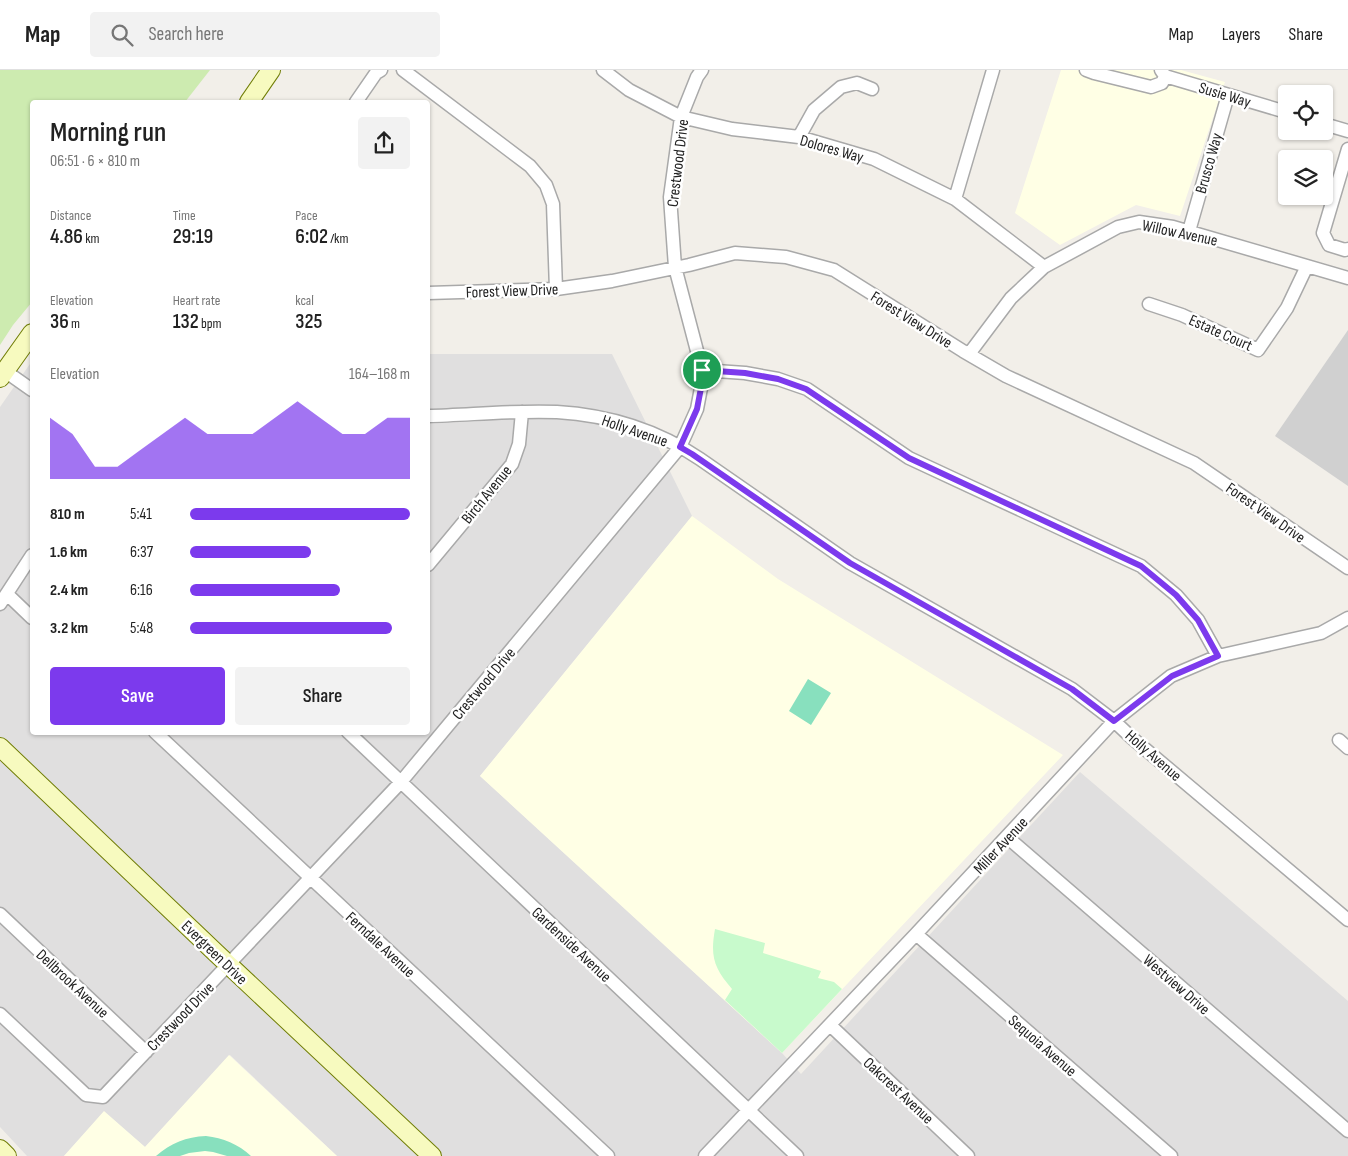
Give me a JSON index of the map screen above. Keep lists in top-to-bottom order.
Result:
{
  "streets": {
    "street": [
      "Susie Way",
      "Dolores Way",
      "Crestwood Drive",
      "Brusco Way",
      "Willow Avenue",
      "Forest View Drive",
      "Estate Court",
      "Holly Avenue",
      "Birch Avenue",
      "Miller Avenue",
      "Ferndale Avenue",
      "Gardenside Avenue",
      "Evergreen Drive",
      "Dellbrook Avenue",
      "Westview Drive",
      "Sequoia Avenue",
      "Oakcrest Avenue"
    ]
  },
  "crossings": [
    ["Susie Way", "Brusco Way"],
    ["Dolores Way", "Crestwood Drive"],
    ["Dolores Way", "Willow Avenue"],
    ["Crestwood Drive", "Forest View Drive"],
    ["Crestwood Drive", "Holly Avenue"],
    ["Crestwood Drive", "Ferndale Avenue"],
    ["Crestwood Drive", "Gardenside Avenue"],
    ["Crestwood Drive", "Evergreen Drive"],
    ["Crestwood Drive", "Dellbrook Avenue"],
    ["Brusco Way", "Willow Avenue"],
    ["Willow Avenue", "Forest View Drive"],
    ["Willow Avenue", "Estate Court"],
    ["Holly Avenue", "Birch Avenue"],
    ["Holly Avenue", "Miller Avenue"],
    ["Miller Avenue", "Gardenside Avenue"],
    ["Miller Avenue", "Westview Drive"],
    ["Miller Avenue", "Sequoia Avenue"],
    ["Miller Avenue", "Oakcrest Avenue"]
  ],
  "page": {
    "header": "Map",
    "search": "Search here",
    "nav": ["Map", "Layers", "Share"],
    "heading": ["Morning run", "06:51 · 6 × 810 m"],
    "stats": [
      ["Distance", "4.86 km"],
      ["Time", "29:19"],
      ["Pace", "6:02 /km"],
      ["Elevation", "36 m"],
      ["Heart rate", "132 bpm"],
      ["kcal", "325"]
    ],
    "chart": ["Elevation", "164–168 m"],
    "list": [
      {
        "name": "810 m",
        "note": "5:41"
      },
      {
        "name": "1.6 km",
        "note": "6:37"
      },
      {
        "name": "2.4 km",
        "note": "6:16"
      },
      {
        "name": "3.2 km",
        "note": "5:48"
      }
    ],
    "buttons": ["Save", "Share"]
  }
}
